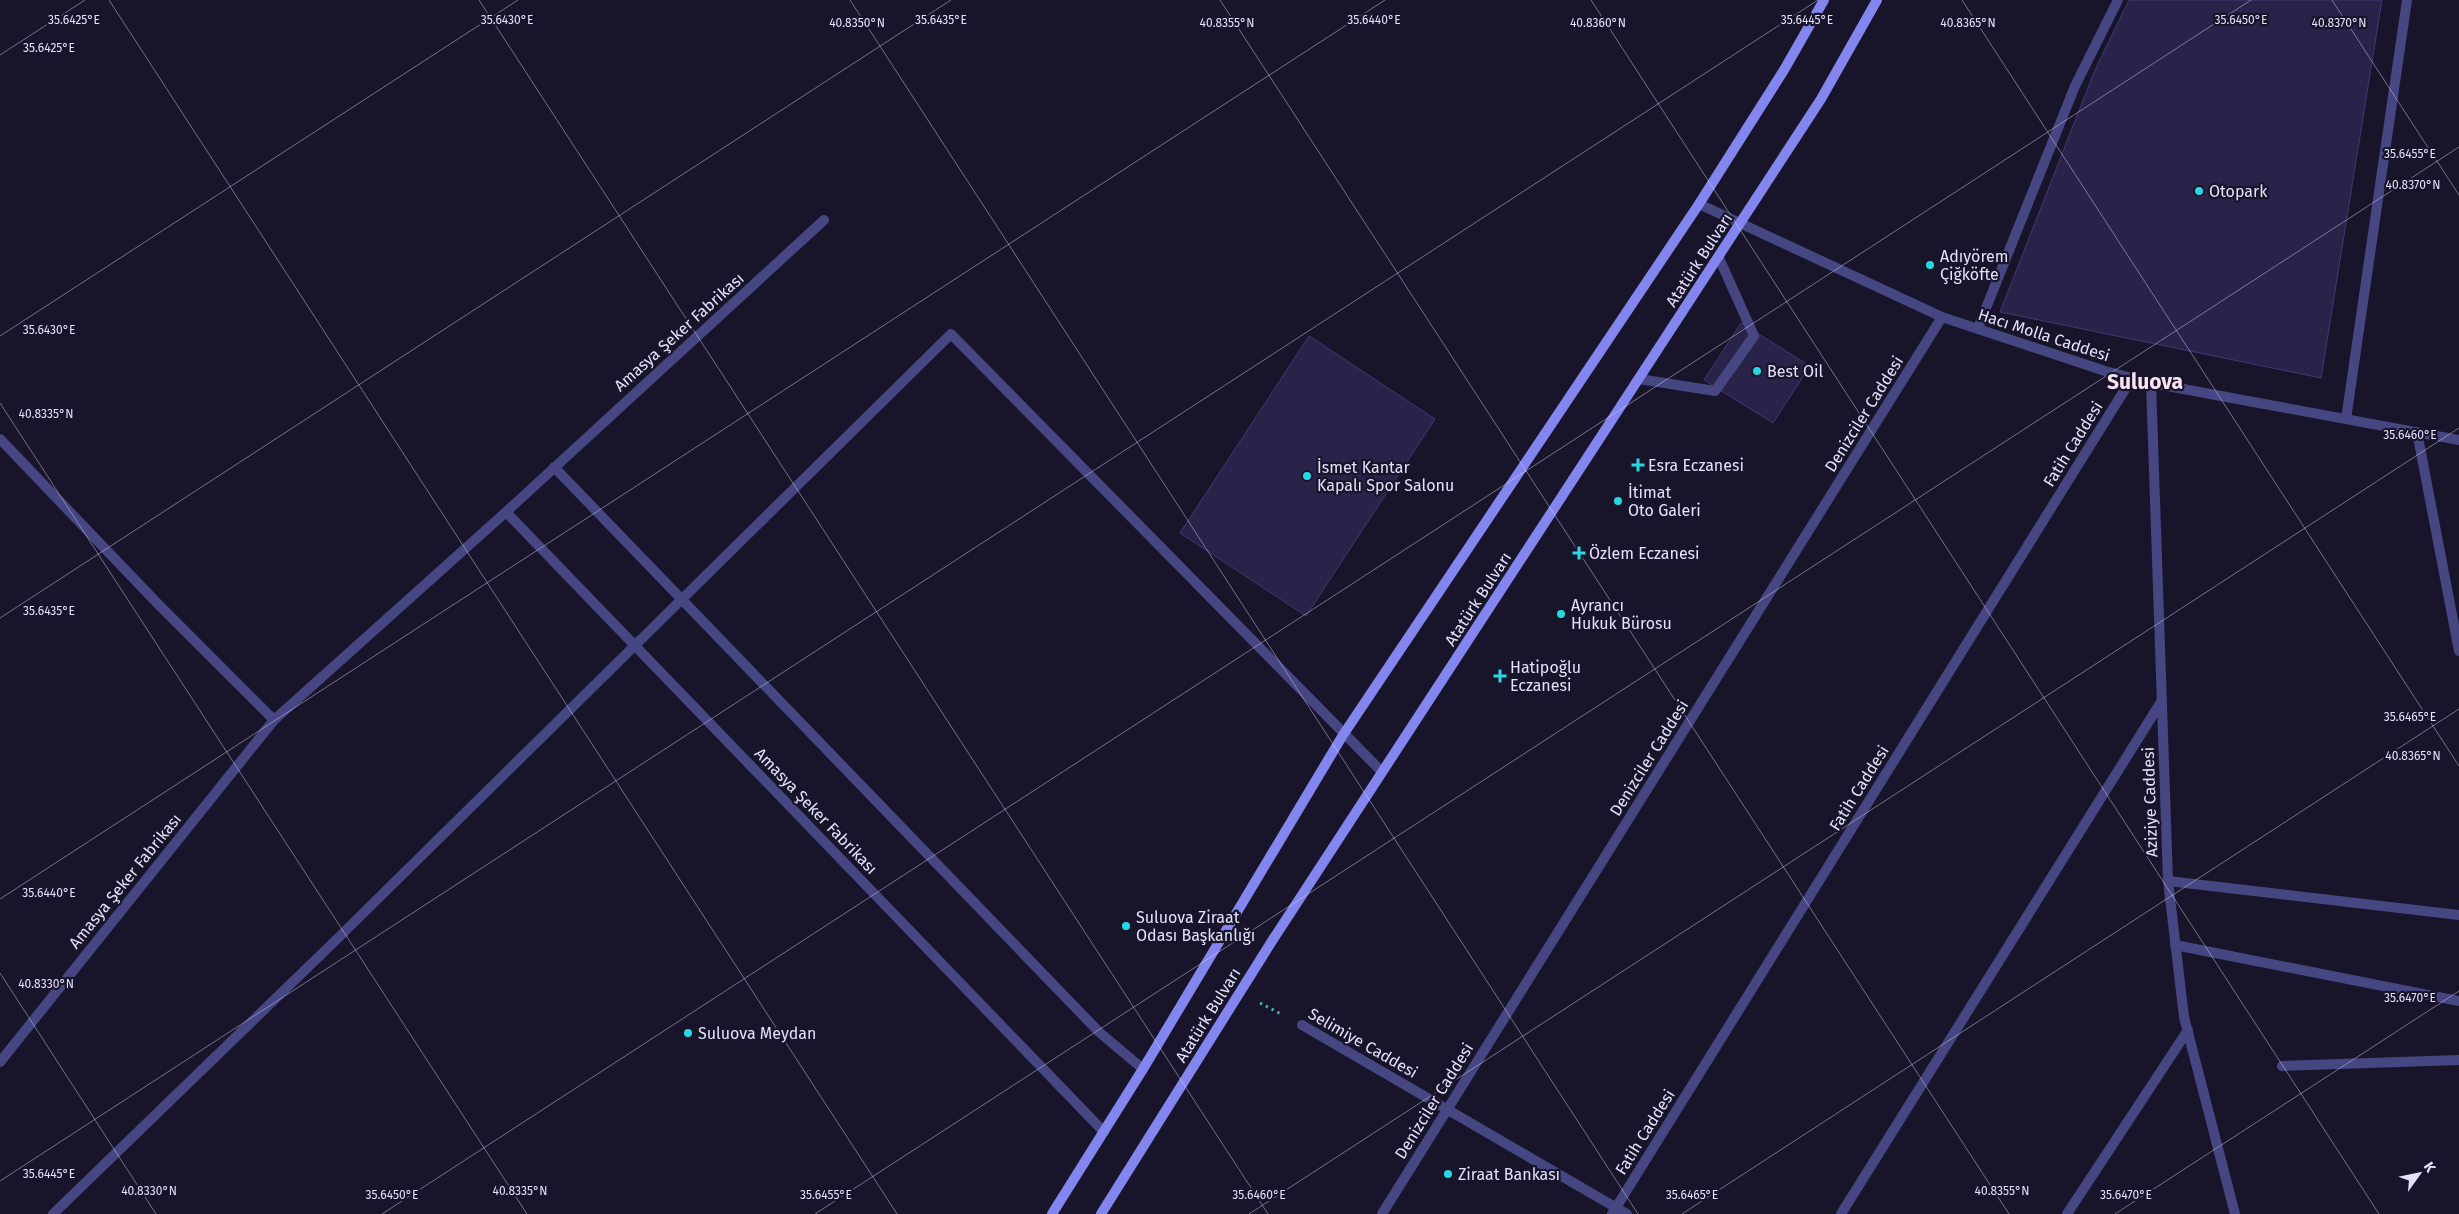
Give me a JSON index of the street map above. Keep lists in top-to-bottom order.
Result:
{
  "streets": {
    "main road": ["Atatürk Bulvarı"],
    "street": [
      "Amasya Şeker Fabrikası",
      "Hacı Molla Caddesi",
      "Denizciler Caddesi",
      "Fatih Caddesi",
      "Aziziye Caddesi",
      "Selimiye Caddesi"
    ]
  },
  "crossings": [
    ["Atatürk Bulvarı", "Amasya Şeker Fabrikası"],
    ["Atatürk Bulvarı", "Hacı Molla Caddesi"],
    ["Atatürk Bulvarı", "Selimiye Caddesi"],
    ["Hacı Molla Caddesi", "Denizciler Caddesi"],
    ["Hacı Molla Caddesi", "Fatih Caddesi"],
    ["Hacı Molla Caddesi", "Aziziye Caddesi"],
    ["Denizciler Caddesi", "Selimiye Caddesi"],
    ["Fatih Caddesi", "Selimiye Caddesi"]
  ],
  "districts": ["Suluova"],
  "places": {
    "other": [
      "Otopark",
      "Adıyörem Çiğköfte",
      "Best Oil",
      "İsmet Kantar Kapalı Spor Salonu",
      "İtimat Oto Galeri",
      "Ayrancı Hukuk Bürosu",
      "Suluova Ziraat Odası Başkanlığı",
      "Suluova Meydan",
      "Ziraat Bankası"
    ],
    "health": ["Esra Eczanesi", "Özlem Eczanesi", "Hatipoğlu Eczanesi"]
  },
  "north": "top right",
  "coordinates": [
    "35.6425°E",
    "35.6430°E",
    "35.6435°E",
    "35.6440°E",
    "35.6445°E",
    "35.6450°E",
    "40.8350°N",
    "40.8365°N",
    "40.8355°N",
    "40.8360°N",
    "40.8370°N",
    "35.6455°E",
    "40.8335°N",
    "35.6460°E",
    "35.6465°E",
    "40.8330°N",
    "35.6470°E"
  ]
}
